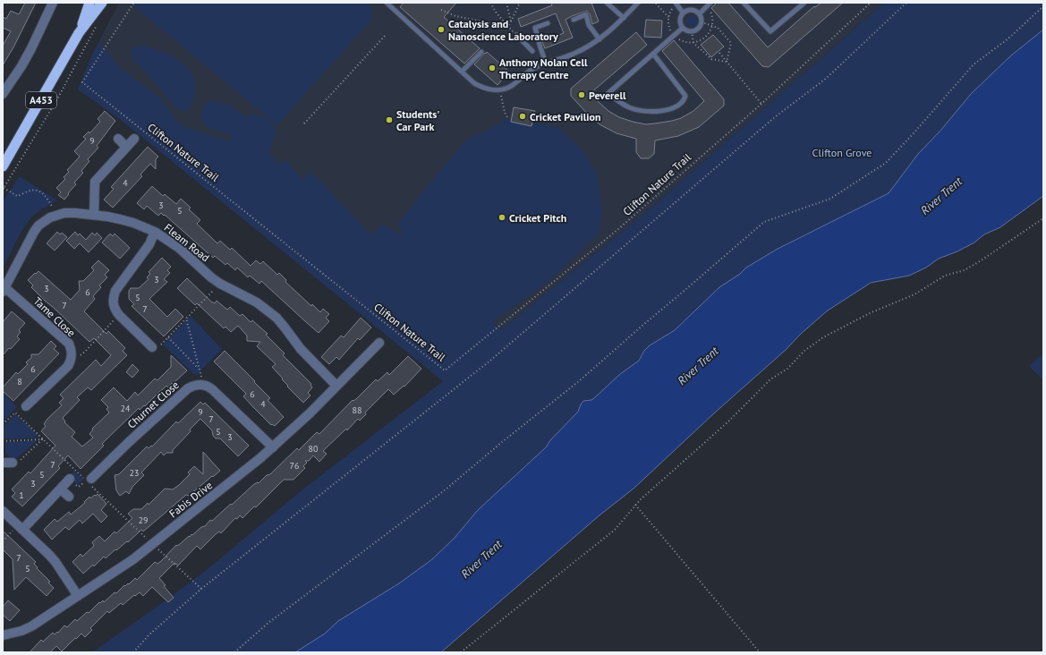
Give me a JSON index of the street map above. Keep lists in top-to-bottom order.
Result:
{
  "streets": {
    "highway": ["A453"],
    "street": [
      "Fleam Road",
      "Tame Close",
      "Churnet Close",
      "Fabis Drive"
    ],
    "path": ["Clifton Nature Trail"]
  },
  "crossings": [
    ["Fleam Road", "Tame Close"],
    ["Fleam Road", "Fabis Drive"]
  ],
  "water": ["River Trent"],
  "parks": ["Clifton Grove"],
  "places": [
    "Catalysis and Nanoscience Laboratory",
    "Anthony Nolan Cell Therapy Centre",
    "Peverell",
    "Cricket Pavilion",
    "Students' Car Park",
    "Cricket Pitch"
  ],
  "house_numbers": [
    "9",
    "4",
    "3",
    "5",
    "3",
    "3",
    "6",
    "5",
    "7",
    "7",
    "6",
    "8",
    "6",
    "4",
    "24",
    "88",
    "9",
    "7",
    "5",
    "3",
    "80",
    "7",
    "76",
    "23",
    "5",
    "3",
    "1",
    "29",
    "7",
    "5"
  ]
}
